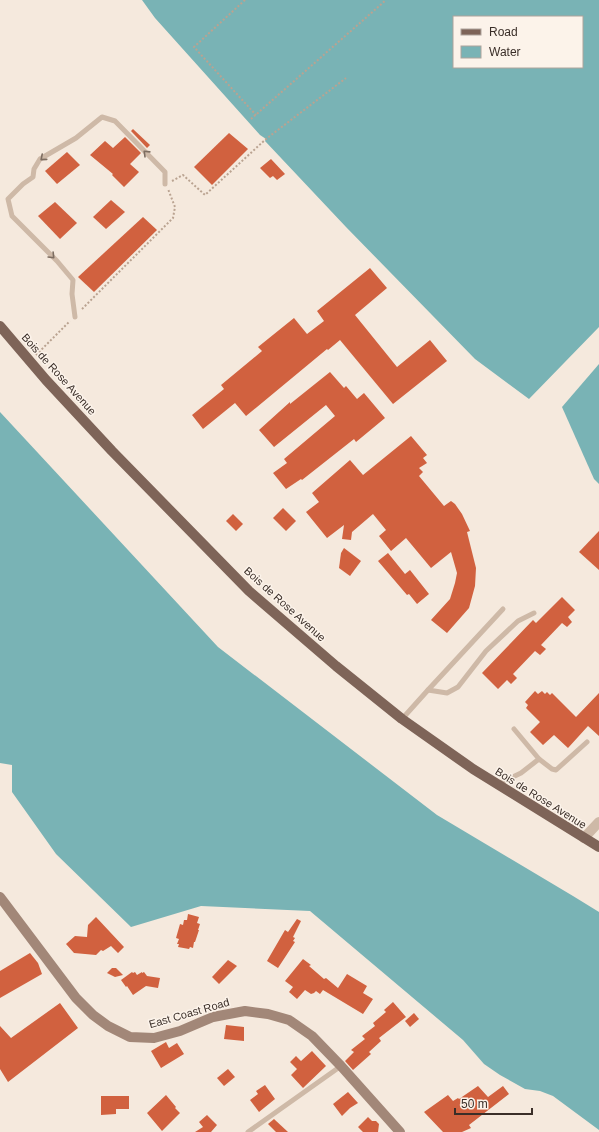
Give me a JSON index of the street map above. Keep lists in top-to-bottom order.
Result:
{
  "streets": {
    "main road": ["Bois de Rose Avenue", "East Coast Road"]
  },
  "legend": ["Road", "Water"],
  "scale_bar": "50 m"
}
